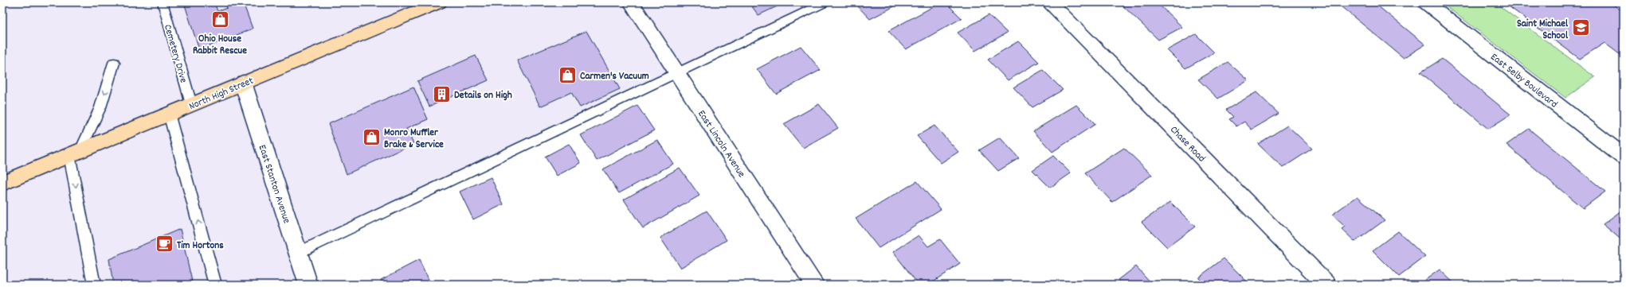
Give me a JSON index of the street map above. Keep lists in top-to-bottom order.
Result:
{
  "streets": {
    "main road": ["North High Street"],
    "street": [
      "East Selby Boulevard",
      "East Lincoln Avenue",
      "Chase Road",
      "East Stanton Avenue"
    ],
    "lane": ["Cemetery Drive"]
  },
  "crossings": [
    ["Cemetery Drive", "North High Street"],
    ["North High Street", "East Stanton Avenue"]
  ],
  "places": {
    "shop": ["Ohio House Rabbit Rescue", "Carmen's Vacuum", "Monro Muffler Brake & Service"],
    "school or university": ["Saint Michael School"],
    "building": ["Details on High"],
    "cafe": ["Tim Hortons"]
  }
}
